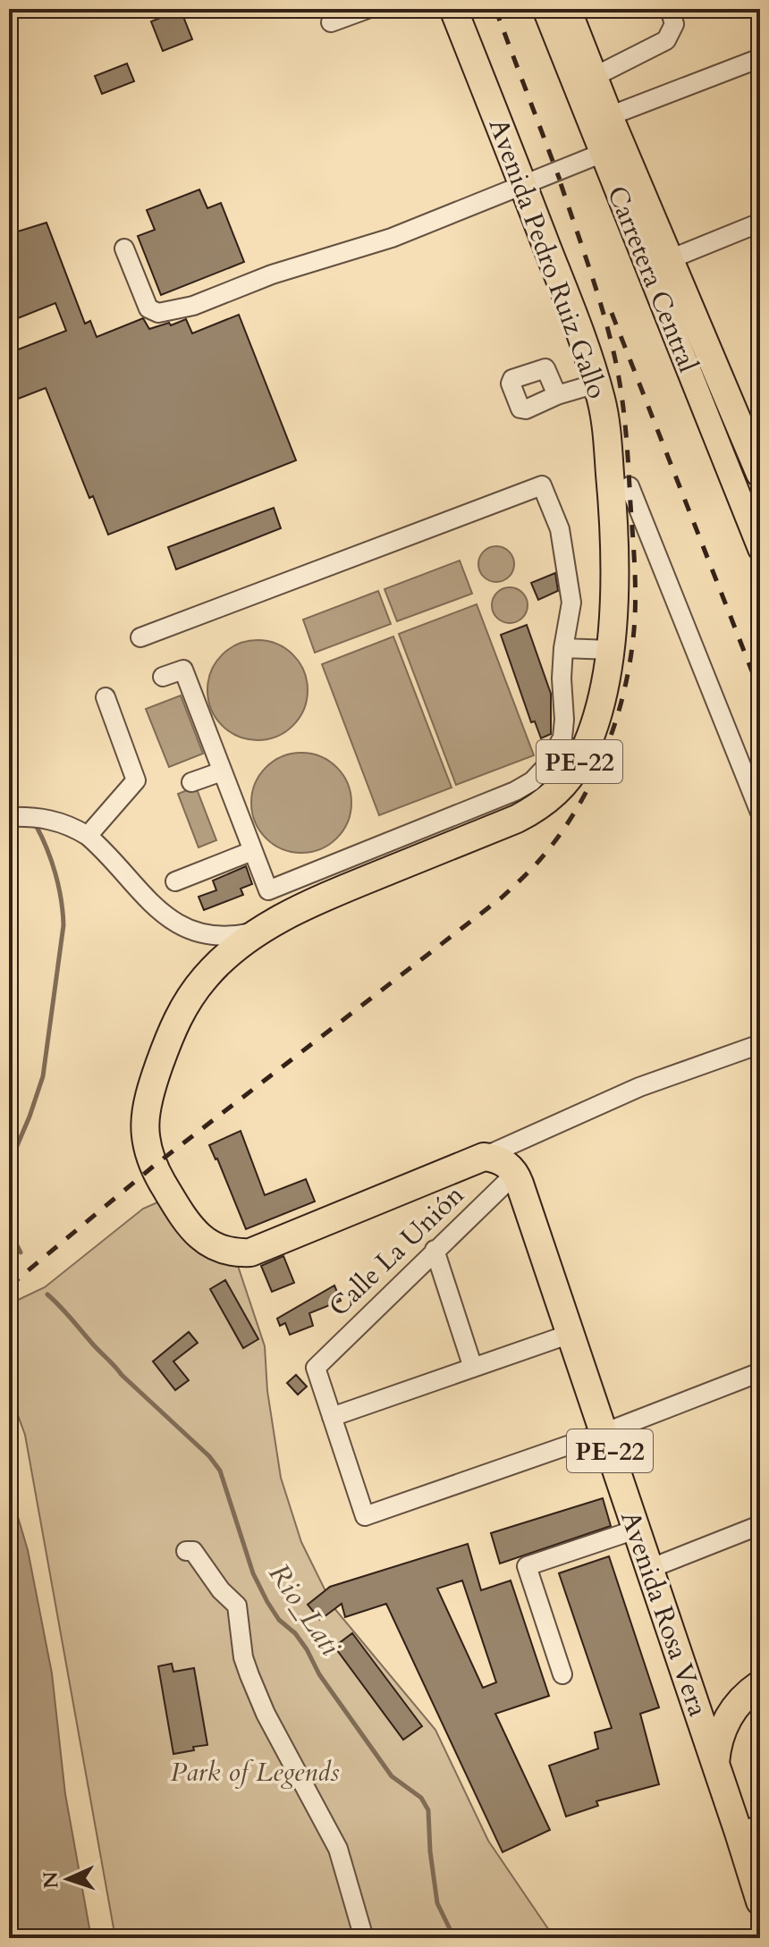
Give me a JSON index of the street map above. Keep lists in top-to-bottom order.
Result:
{
  "streets": {
    "highway": [
      "Avenida Pedro Ruiz Gallo",
      "Carretera Central",
      "PE-22",
      "Avenida Rosa Vera"
    ],
    "street": ["Calle La Unión"]
  },
  "crossings": [
    ["PE-22", "Avenida Rosa Vera"],
    ["Calle La Unión", "Avenida Rosa Vera"]
  ],
  "water": ["Rio_Lati"],
  "parks": ["Park of Legends"],
  "north": "left"
}
